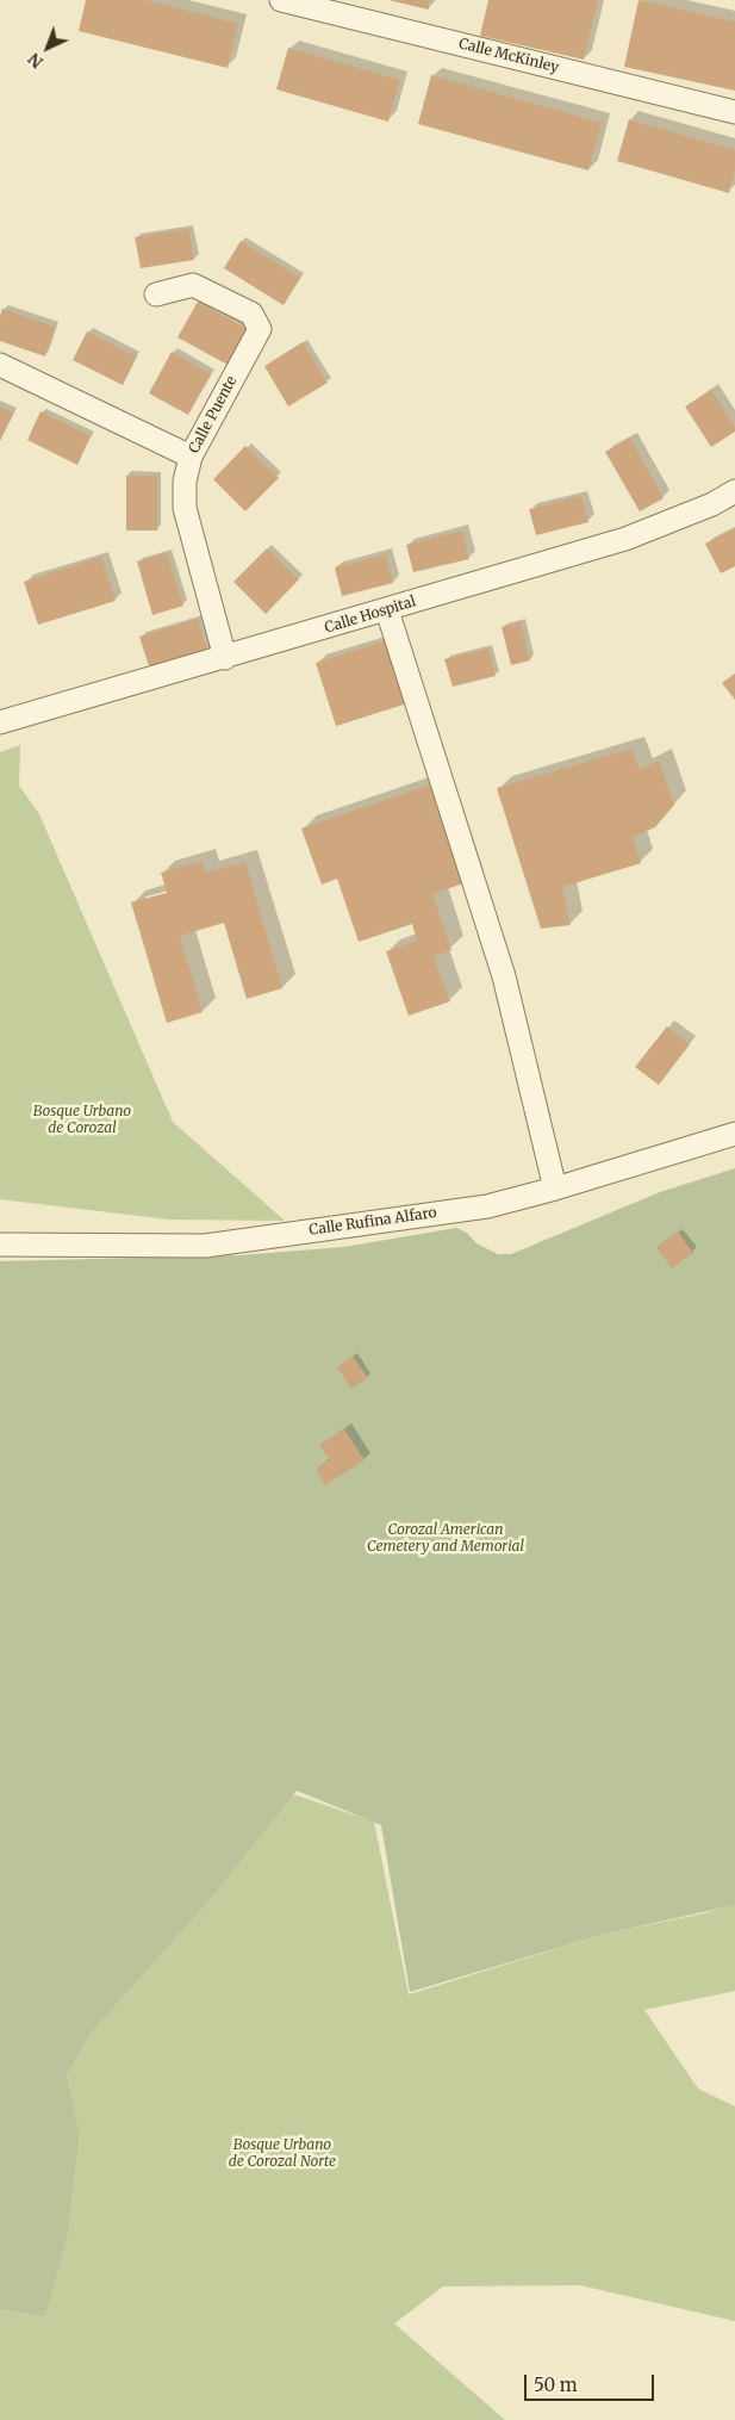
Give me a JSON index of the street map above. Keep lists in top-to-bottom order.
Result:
{
  "streets": {
    "street": [
      "Calle McKinley",
      "Calle Puente",
      "Calle Hospital",
      "Calle Rufina Alfaro"
    ]
  },
  "crossings": [
    ["Calle Puente", "Calle Hospital"]
  ],
  "parks": ["Bosque Urbano de Corozal", "Corozal American Cemetery and Memorial", "Bosque Urbano de Corozal Norte"],
  "scale_bar": "50 m",
  "north": "bottom left"
}
